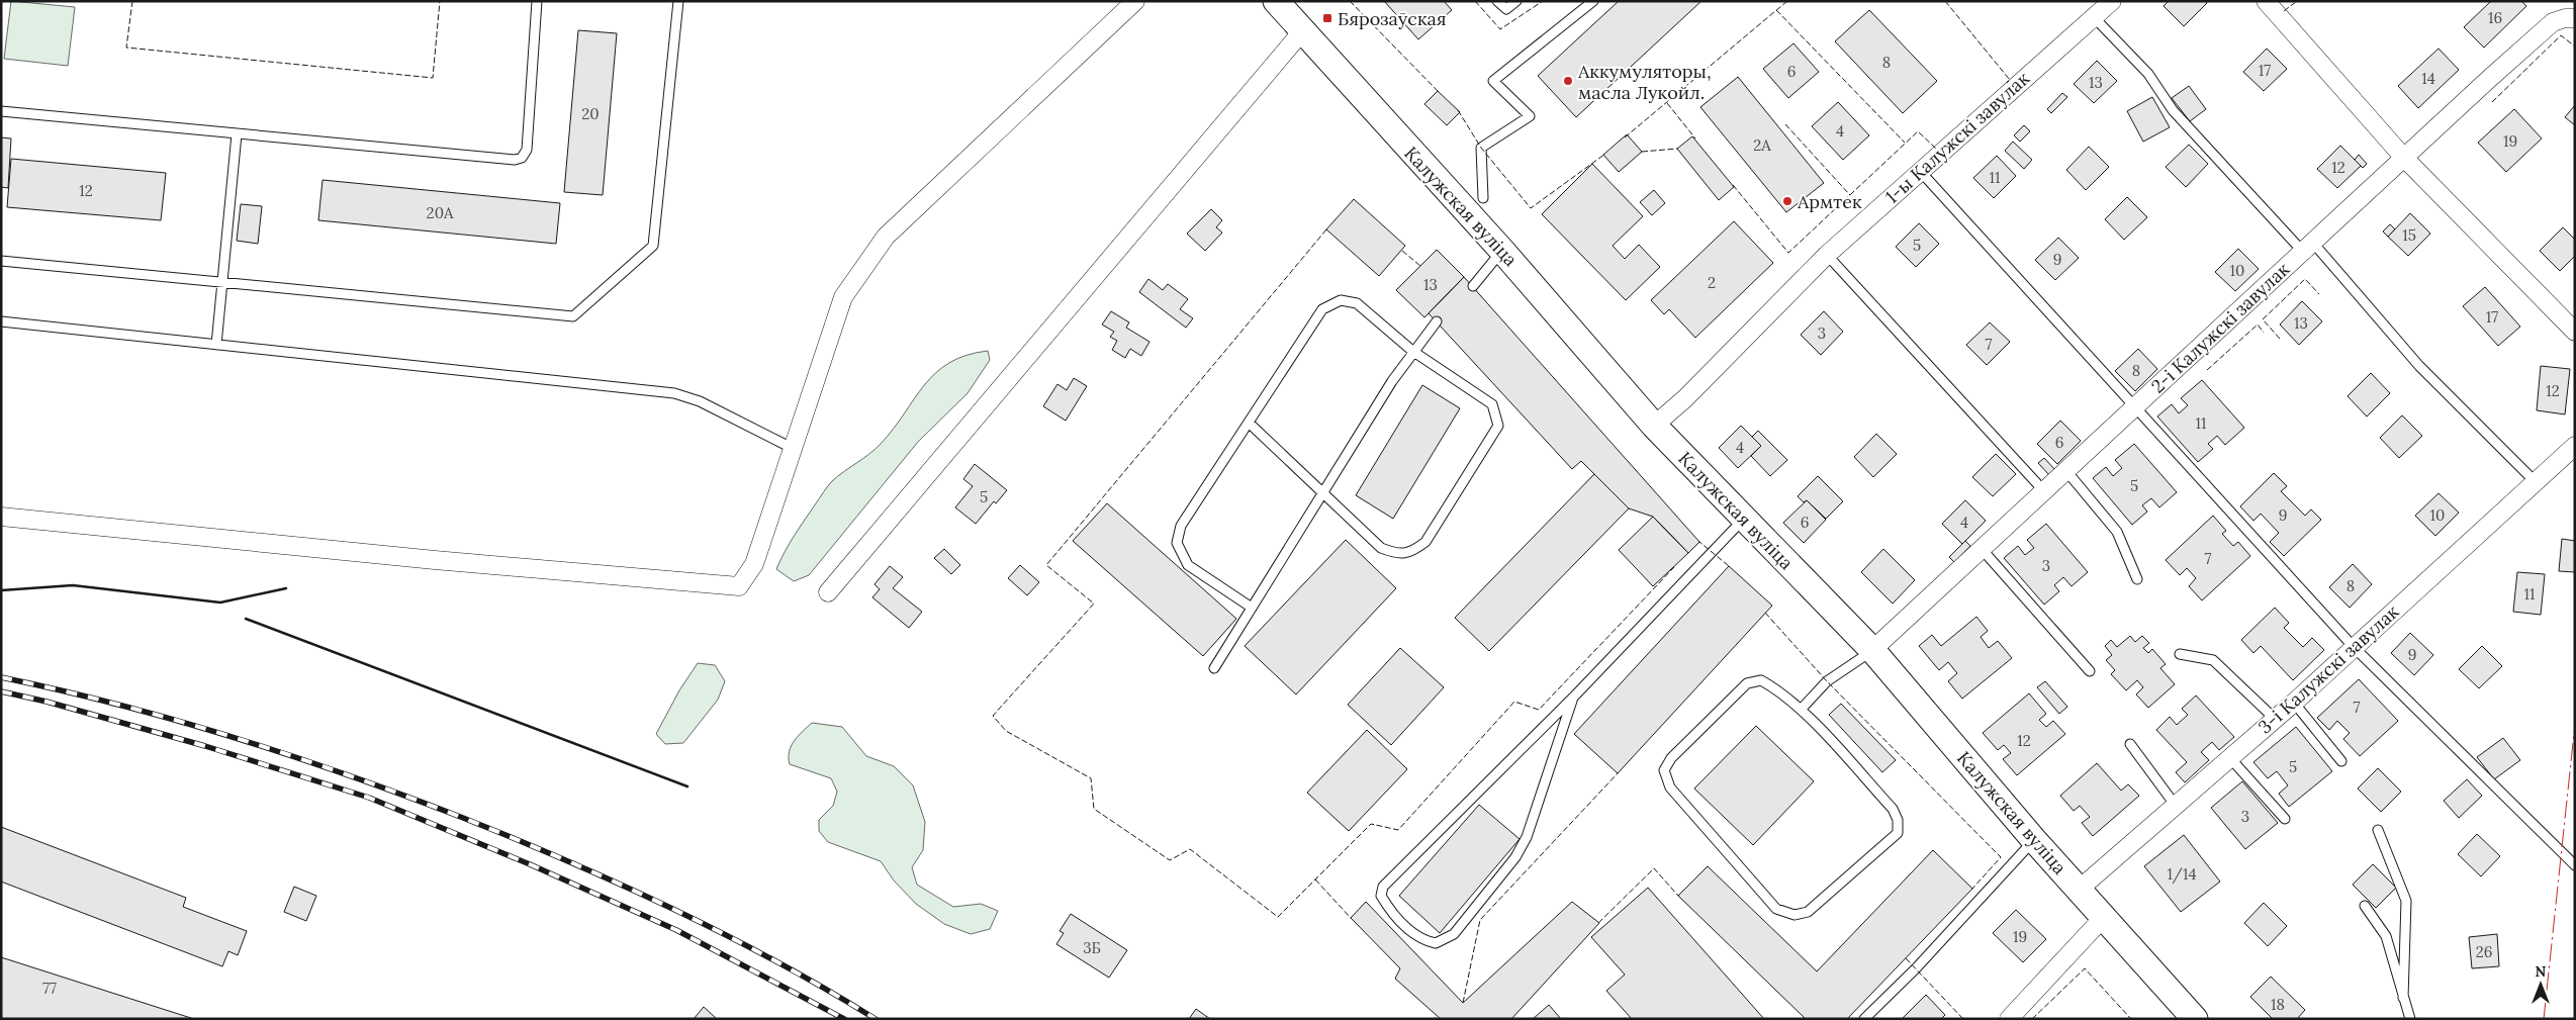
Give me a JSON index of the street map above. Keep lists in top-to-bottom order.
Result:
{
  "streets": {
    "street": [
      "1-ы Калужскі завулак",
      "Калужская вуліца",
      "2-і Калужскі завулак",
      "3-і Калужскі завулак"
    ]
  },
  "crossings": [
    ["1-ы Калужскі завулак", "Калужская вуліца"],
    ["Калужская вуліца", "2-і Калужскі завулак"],
    ["Калужская вуліца", "3-і Калужскі завулак"]
  ],
  "places": {
    "transit": ["Бярозаўская"],
    "other": ["Аккумуляторы, масла Лукойл.", "Армтек"]
  },
  "house_numbers": [
    "16",
    "8",
    "17",
    "6",
    "14",
    "13",
    "20",
    "4",
    "19",
    "2А",
    "12",
    "11",
    "12",
    "20А",
    "15",
    "5",
    "9",
    "10",
    "2",
    "13",
    "17",
    "13",
    "3",
    "7",
    "8",
    "12",
    "11",
    "6",
    "4",
    "5",
    "5",
    "9",
    "10",
    "6",
    "4",
    "7",
    "3",
    "8",
    "11",
    "9",
    "7",
    "12",
    "5",
    "3",
    "1/14",
    "19",
    "3Б",
    "26",
    "77",
    "18"
  ],
  "north": "top"
}
